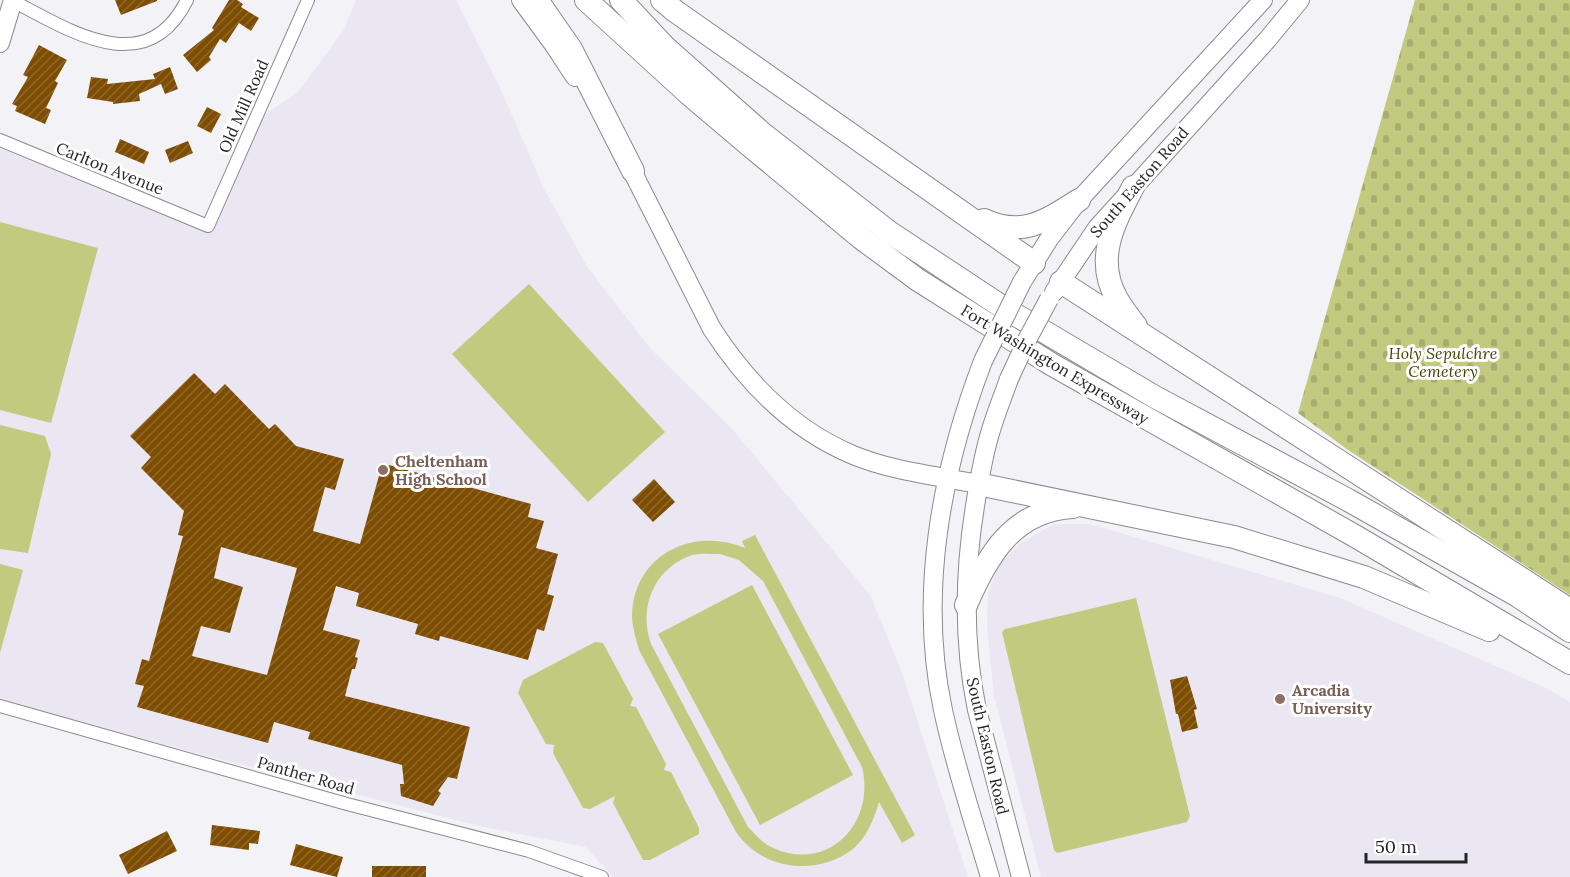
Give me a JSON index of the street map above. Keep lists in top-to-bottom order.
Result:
{
  "streets": {
    "highway": ["Fort Washington Expressway"],
    "main road": ["South Easton Road"],
    "street": ["Old Mill Road", "Carlton Avenue", "Panther Road"]
  },
  "crossings": [
    ["Old Mill Road", "Carlton Avenue"]
  ],
  "parks": ["Holy Sepulchre Cemetery"],
  "places": ["Cheltenham High School", "Arcadia University"],
  "scale_bar": "50 m"
}
